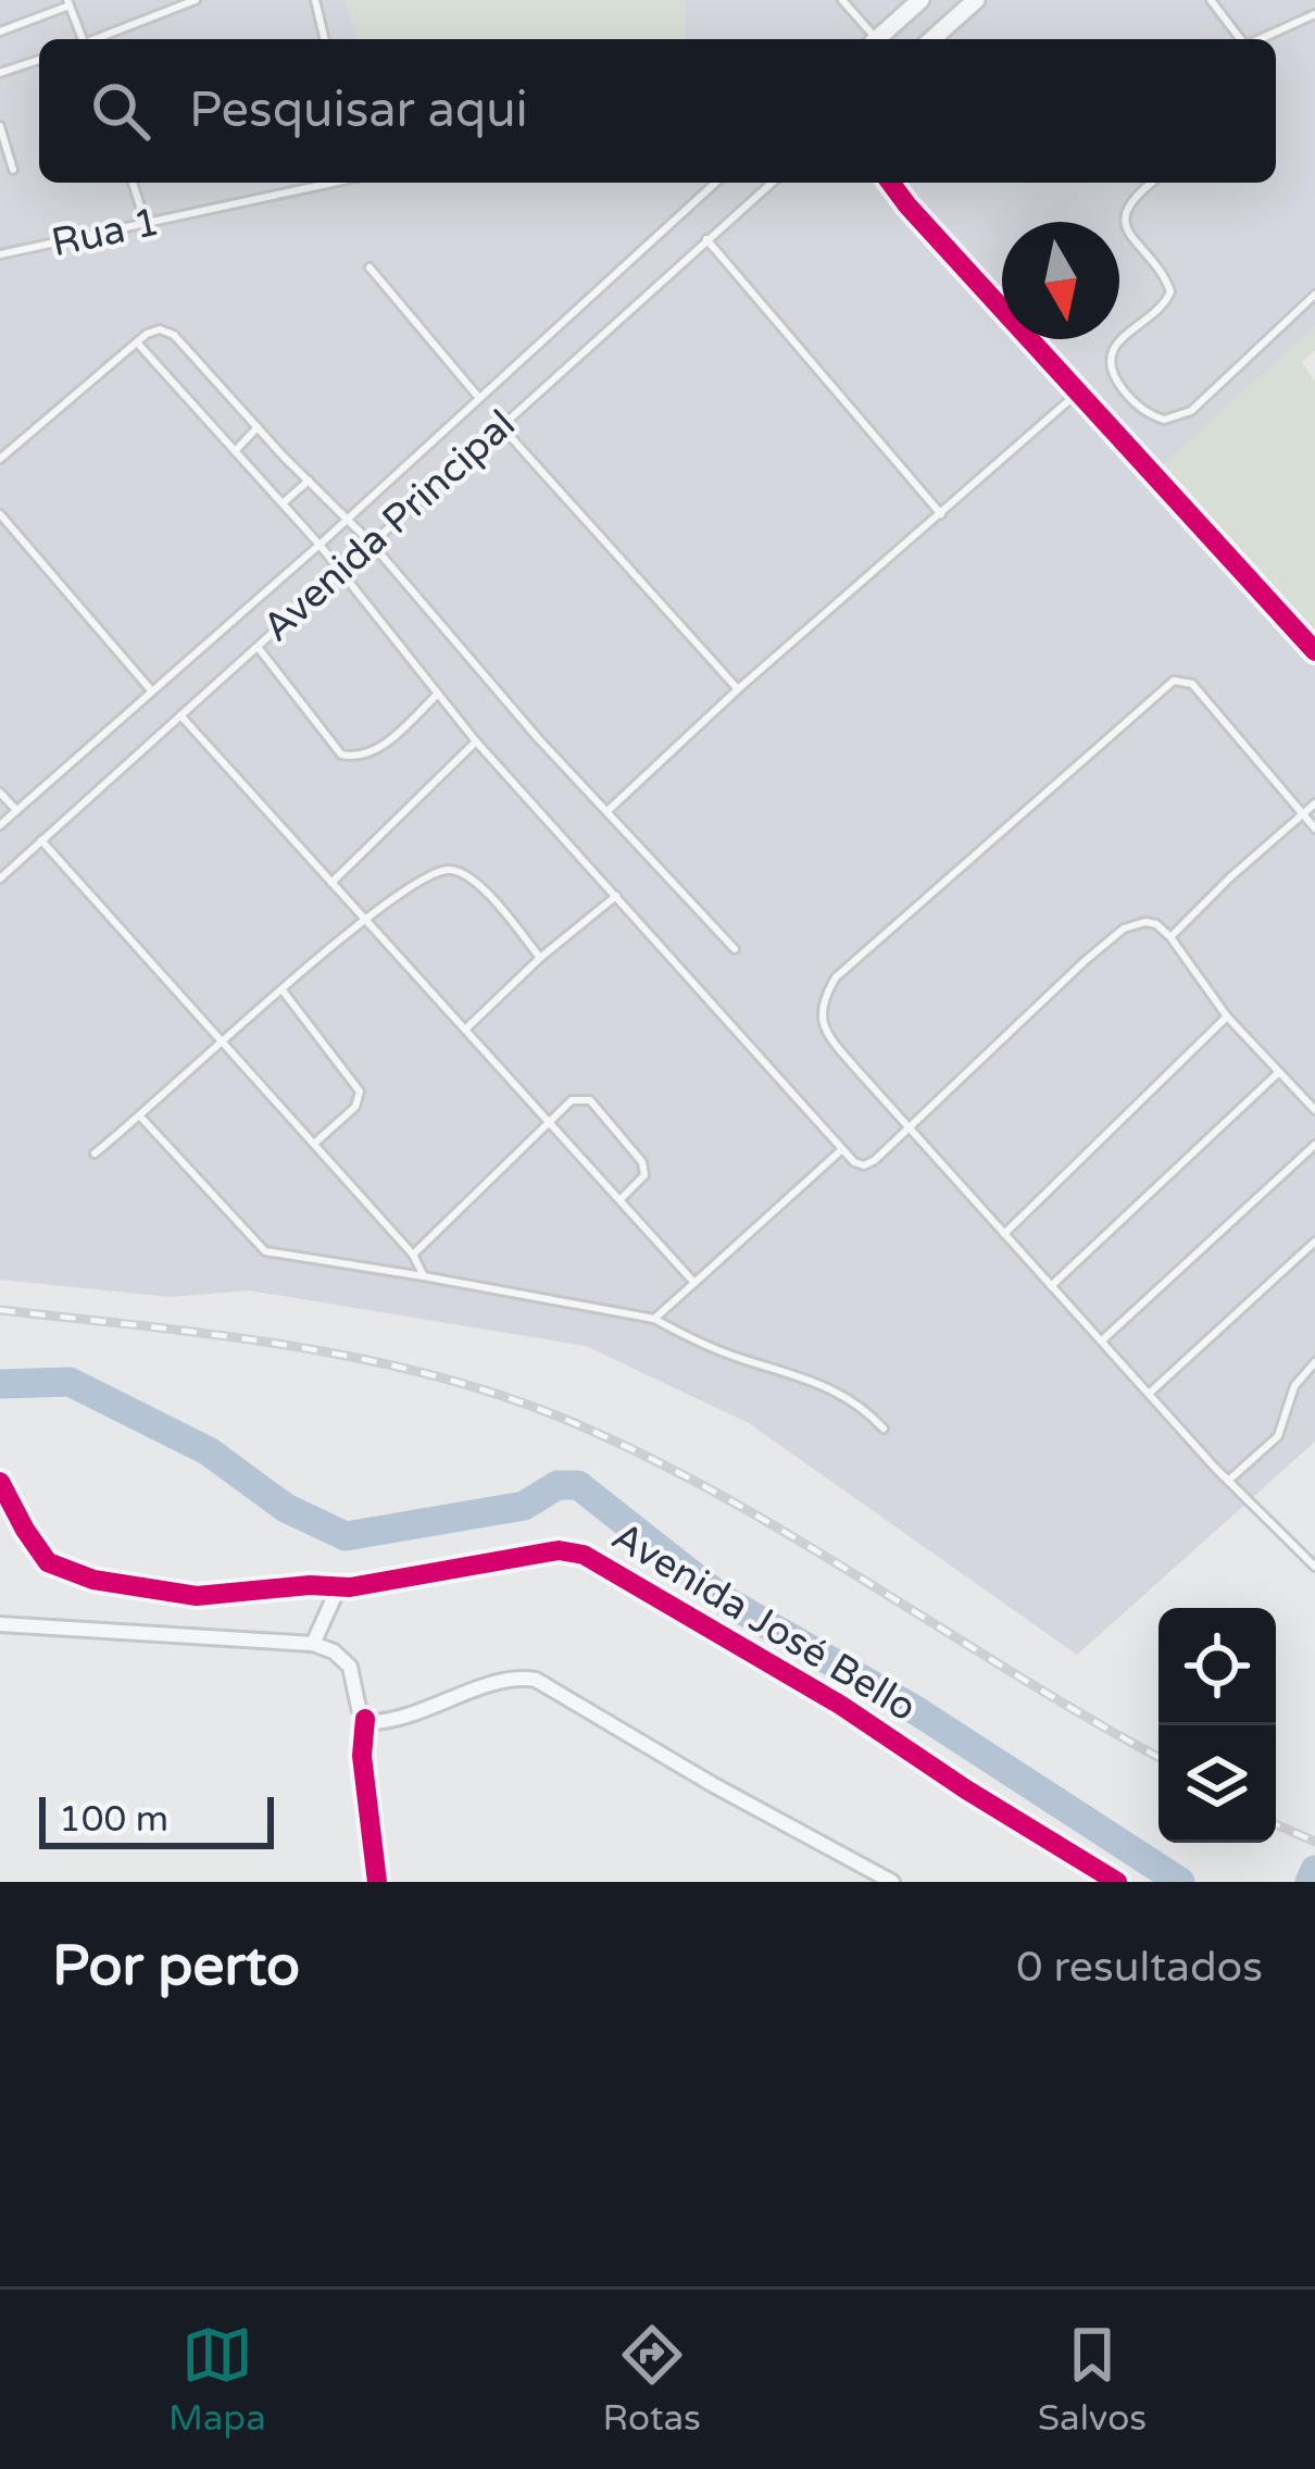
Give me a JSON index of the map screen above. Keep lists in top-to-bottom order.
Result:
{
  "streets": {
    "street": ["Avenida José Bello"],
    "lane": ["Rua 1", "Avenida Principal"]
  },
  "scale_bar": "100 m",
  "north": "bottom",
  "page": {
    "search": "Pesquisar aqui",
    "scale": "100 m",
    "heading": ["Por perto", "0 resultados"],
    "nav": ["Mapa", "Rotas", "Salvos"]
  }
}
